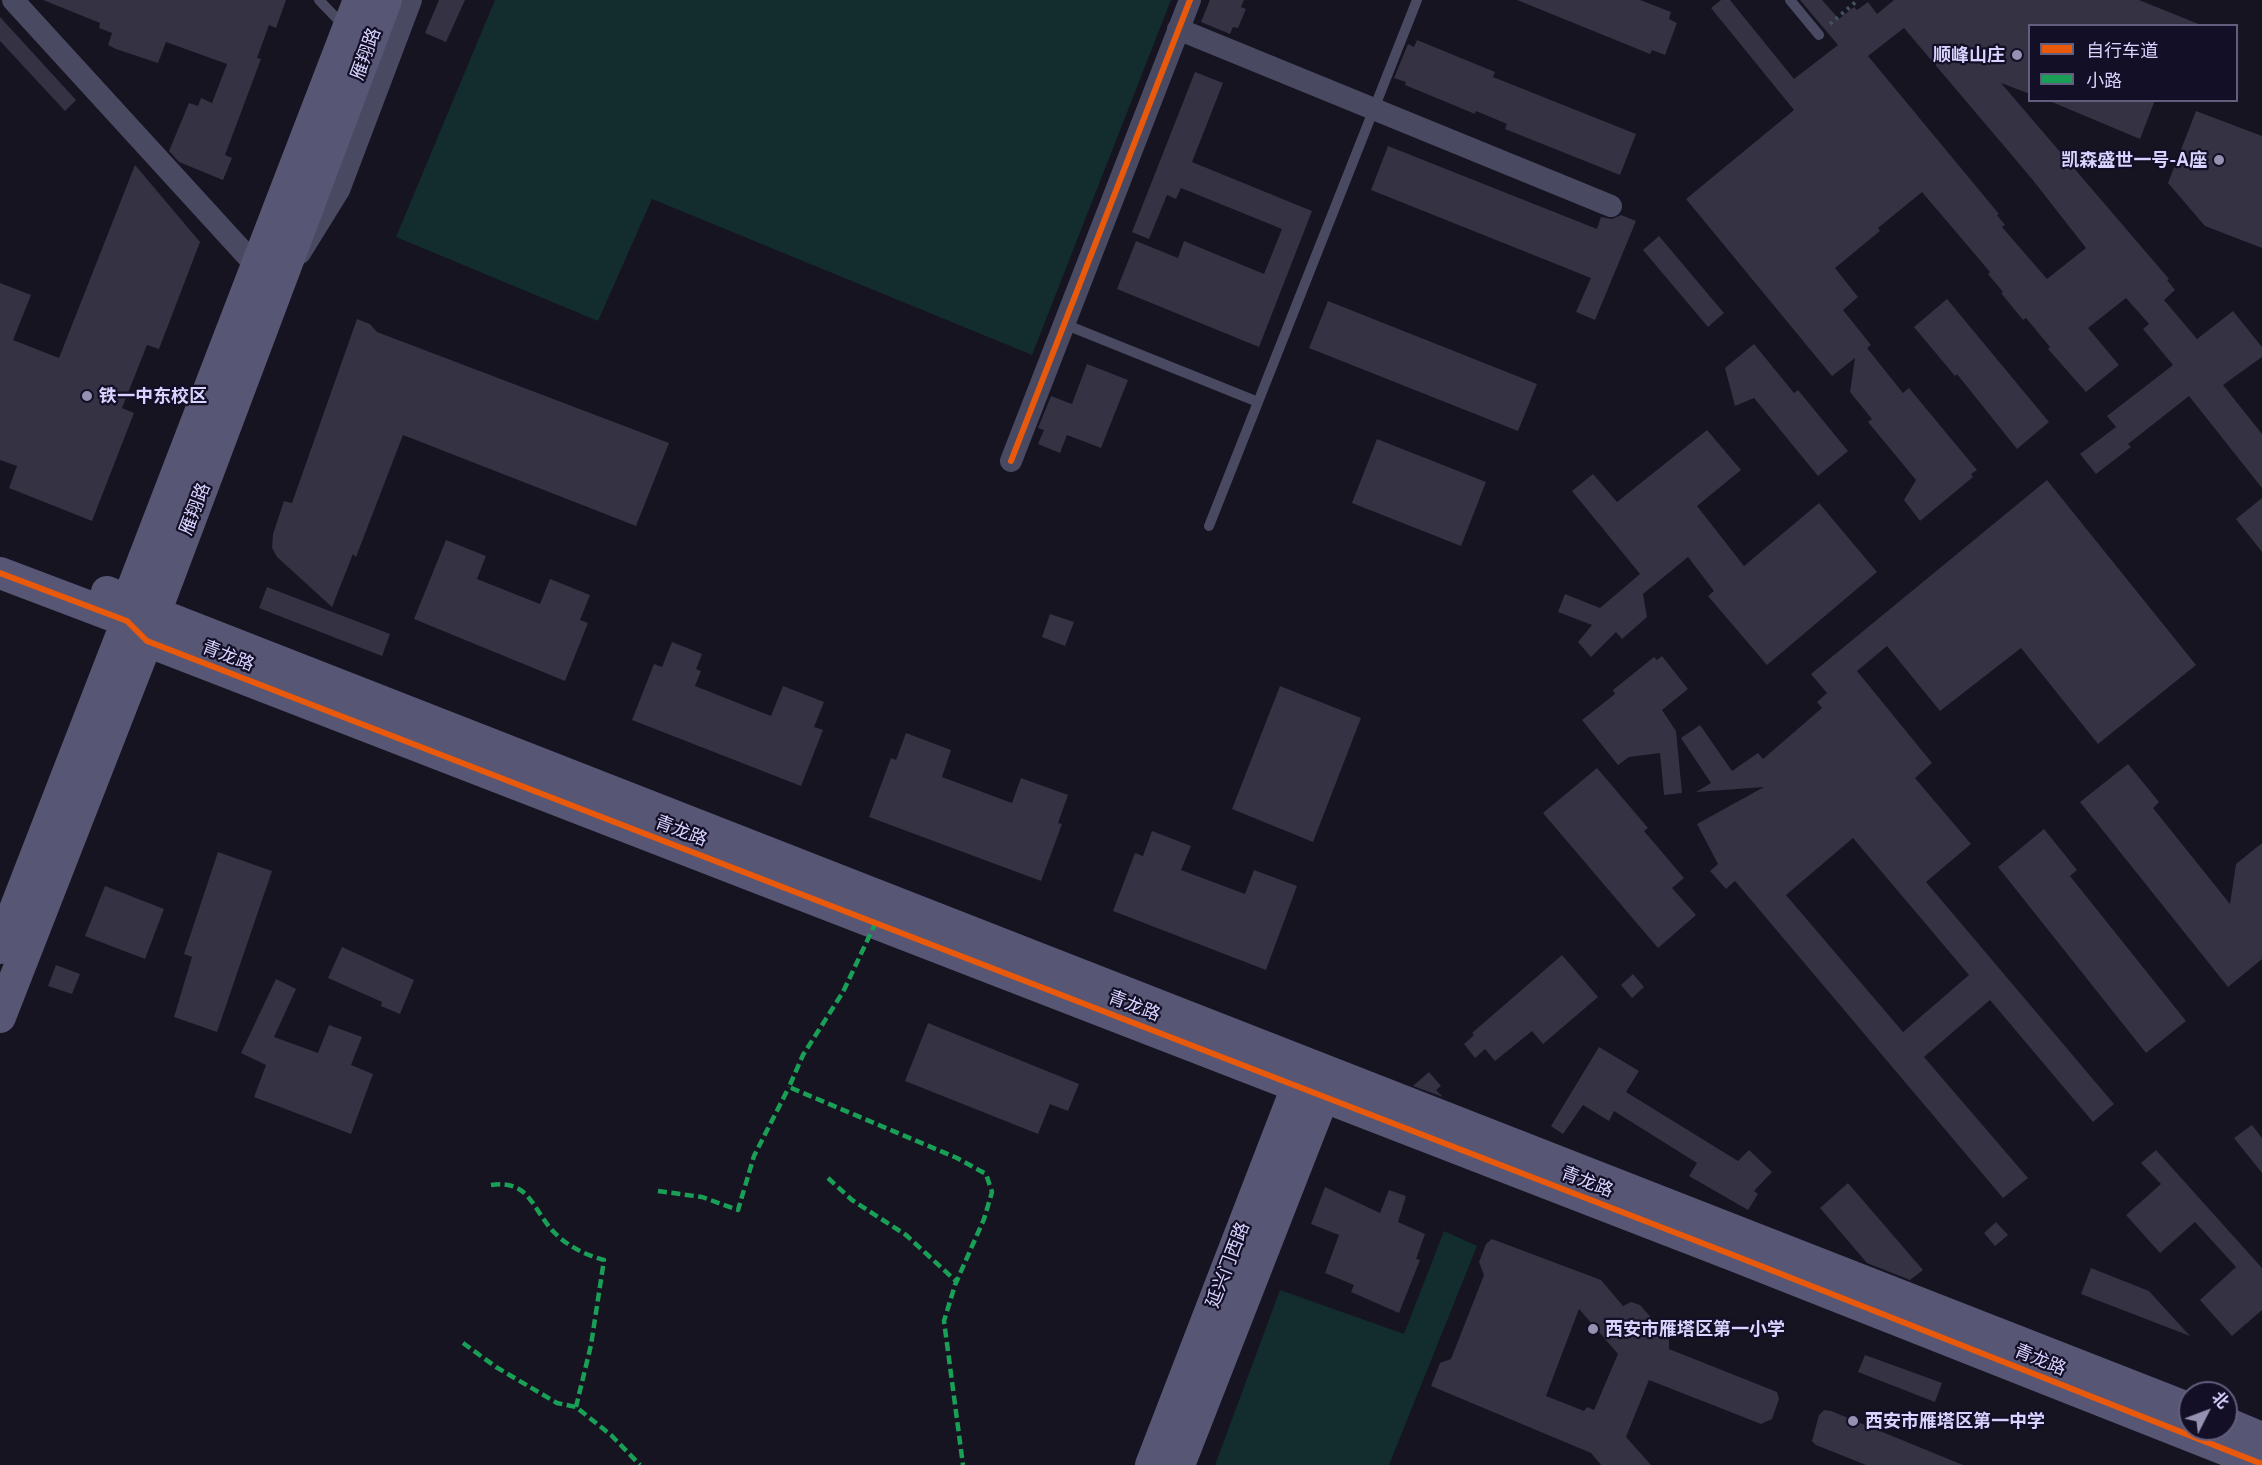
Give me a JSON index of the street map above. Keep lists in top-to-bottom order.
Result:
{
  "streets": {
    "street": ["雁翔路", "青龙路", "延兴门西路"]
  },
  "crossings": [
    ["雁翔路", "青龙路"],
    ["青龙路", "延兴门西路"]
  ],
  "places": [
    "顺峰山庄",
    "凯森盛世一号-A座",
    "铁一中东校区",
    "西安市雁塔区第一小学",
    "西安市雁塔区第一中学"
  ],
  "legend": ["自行车道", "小路"],
  "north": "top right"
}
